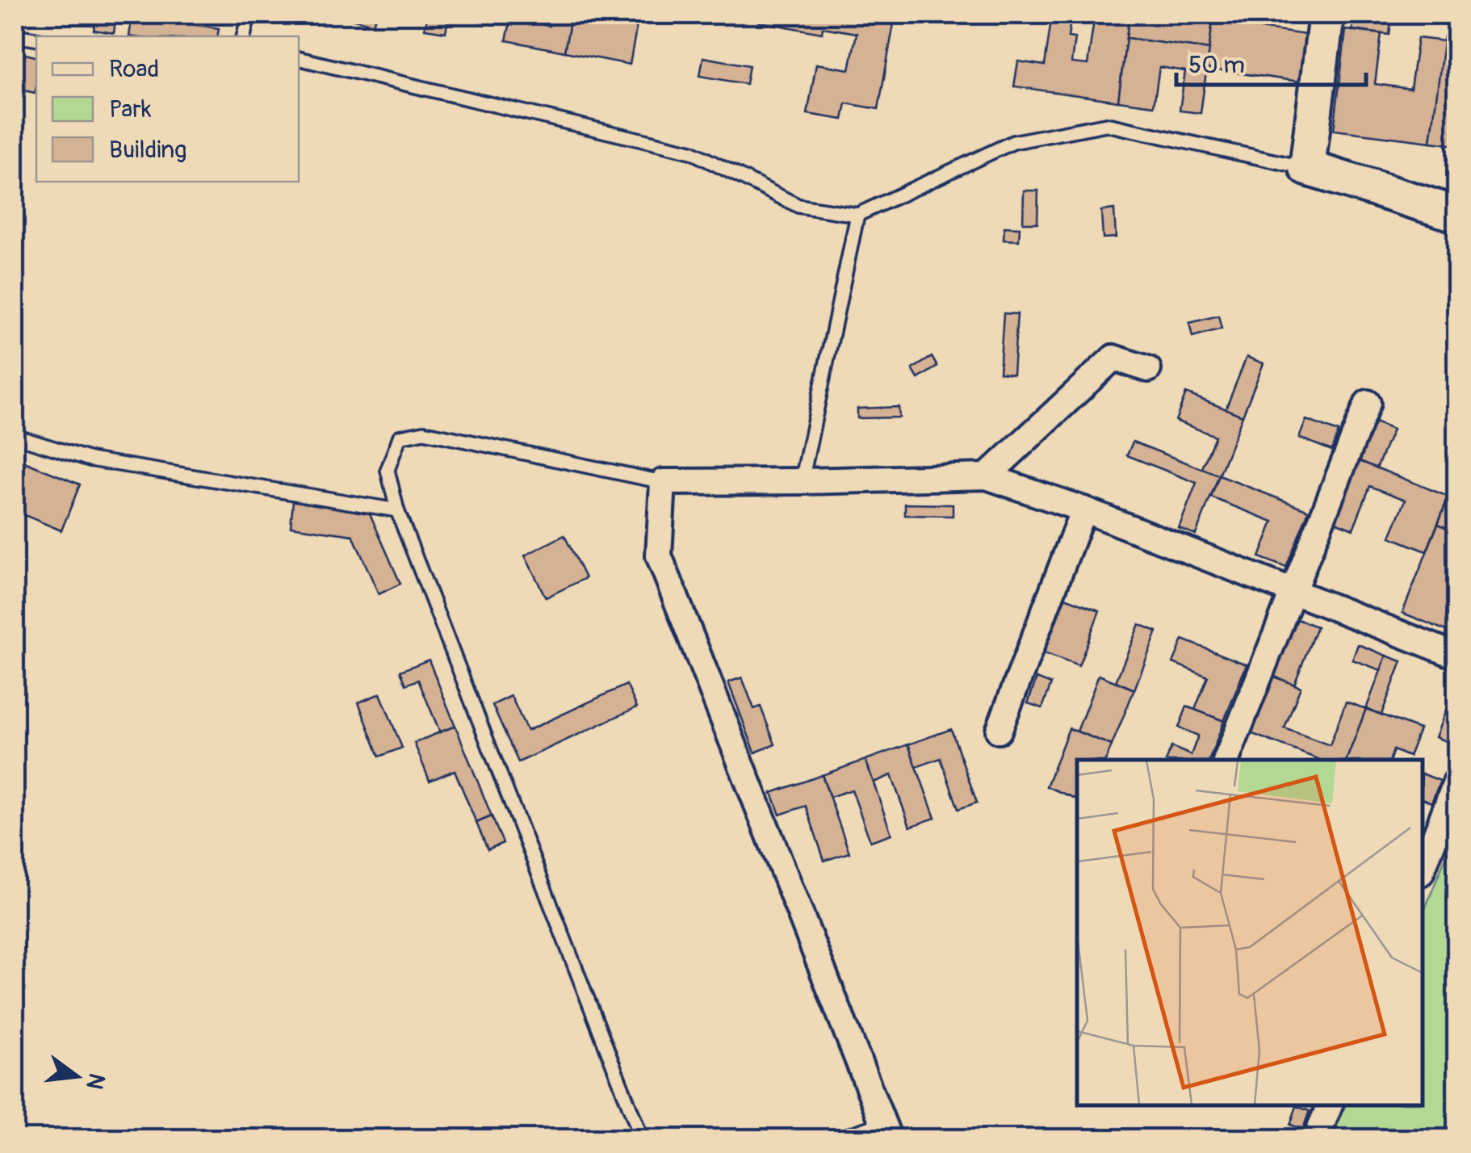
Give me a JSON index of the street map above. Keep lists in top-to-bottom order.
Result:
{
  "legend": ["Road", "Park", "Building"],
  "scale_bar": "50 m",
  "north": "right"
}
